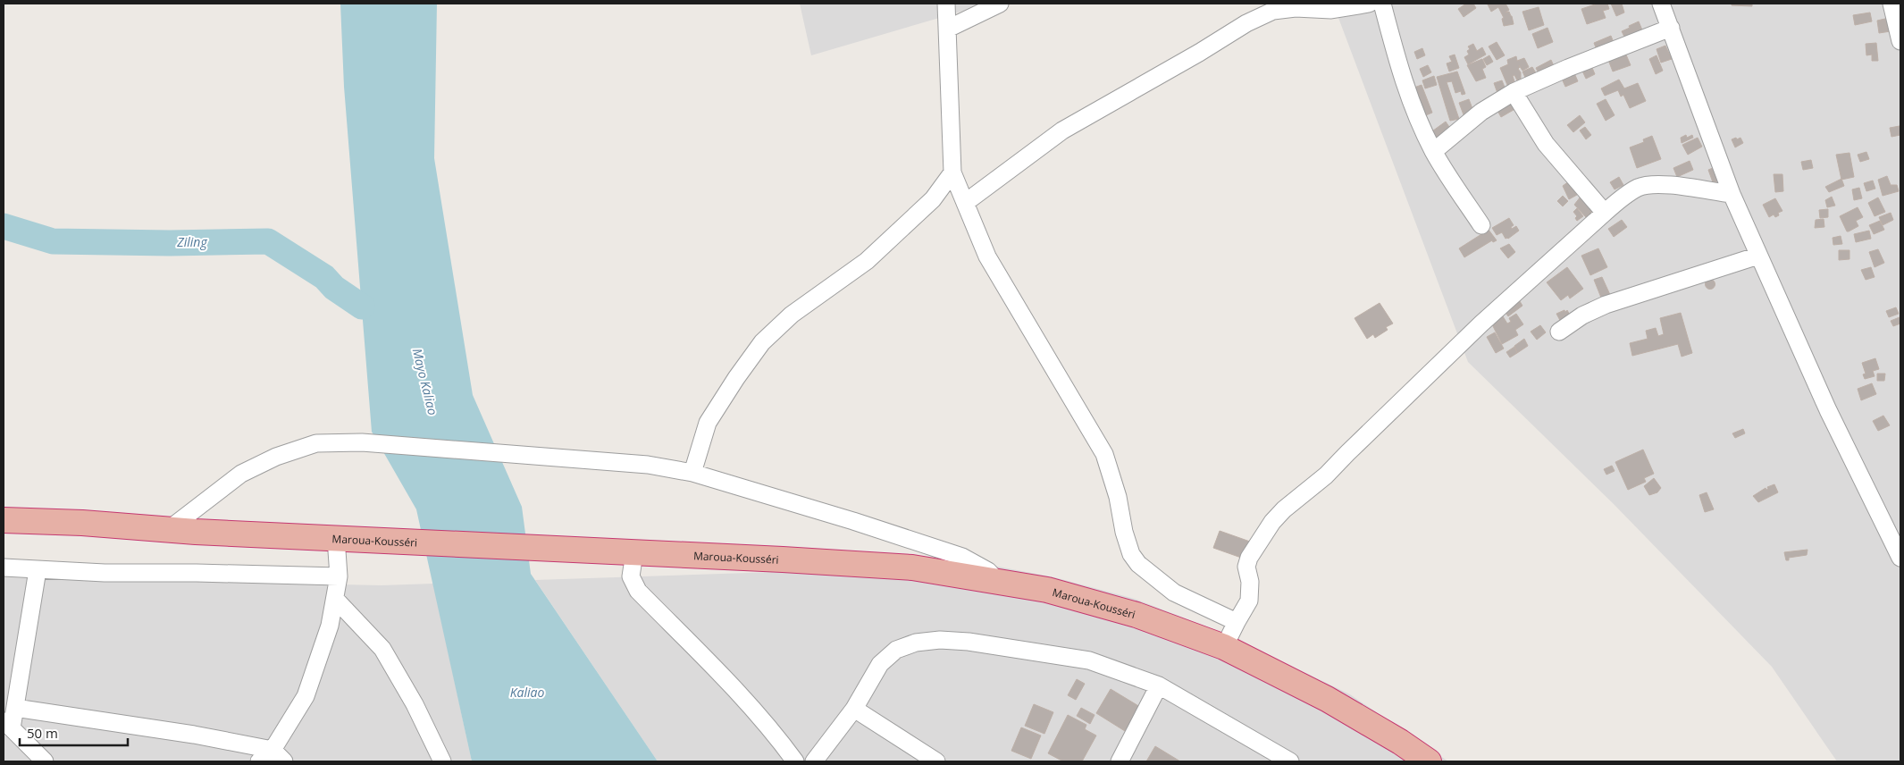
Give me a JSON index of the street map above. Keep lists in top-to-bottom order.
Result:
{
  "streets": {
    "highway": ["Maroua-Kousséri"]
  },
  "water": ["Ziling", "Mayo Kaliao", "Kaliao"],
  "scale_bar": "50 m"
}
